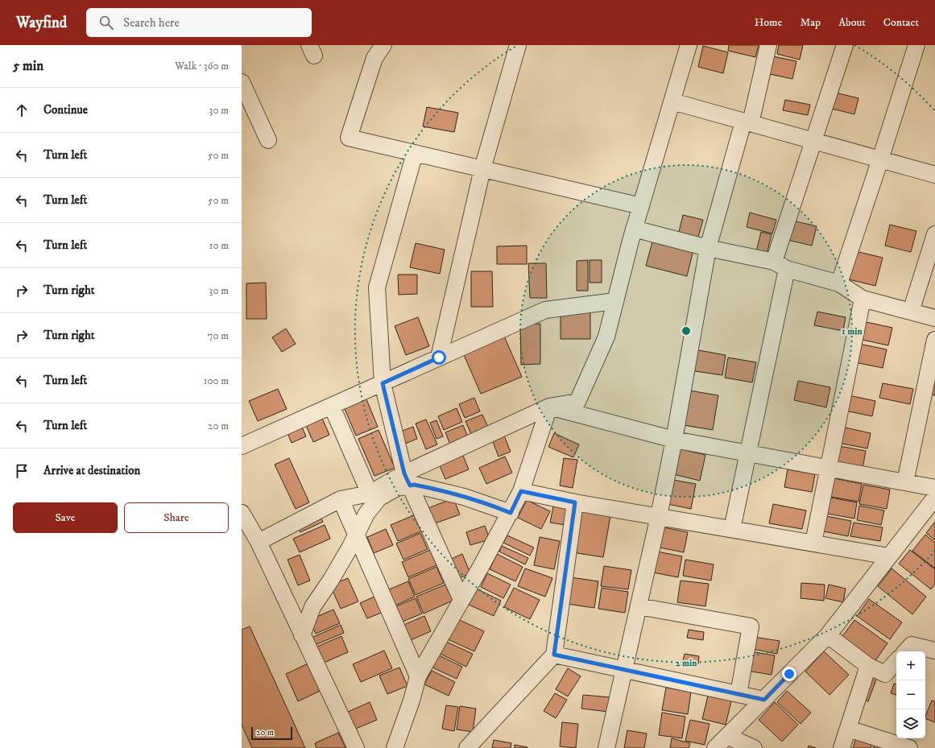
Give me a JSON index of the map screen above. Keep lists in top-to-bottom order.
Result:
{
  "scale_bar": "20 m",
  "page": {
    "header": "Wayfind",
    "search": "Search here",
    "nav": [
      "Home",
      "Map",
      "About",
      "Contact"
    ],
    "heading": ["5 min", "Walk · 360 m"],
    "list": [
      ["Continue", "30 m"],
      ["Turn left", "50 m"],
      ["Turn left", "50 m"],
      ["Turn left", "10 m"],
      ["Turn right", "30 m"],
      ["Turn right", "70 m"],
      ["Turn left", "100 m"],
      ["Turn left", "20 m"],
      "Arrive at destination"
    ],
    "buttons": ["Save", "Share"],
    "map_buttons": ["+", "−"],
    "scale": "20 m"
  },
  "rings": ["1 min", "2 min"]
}
